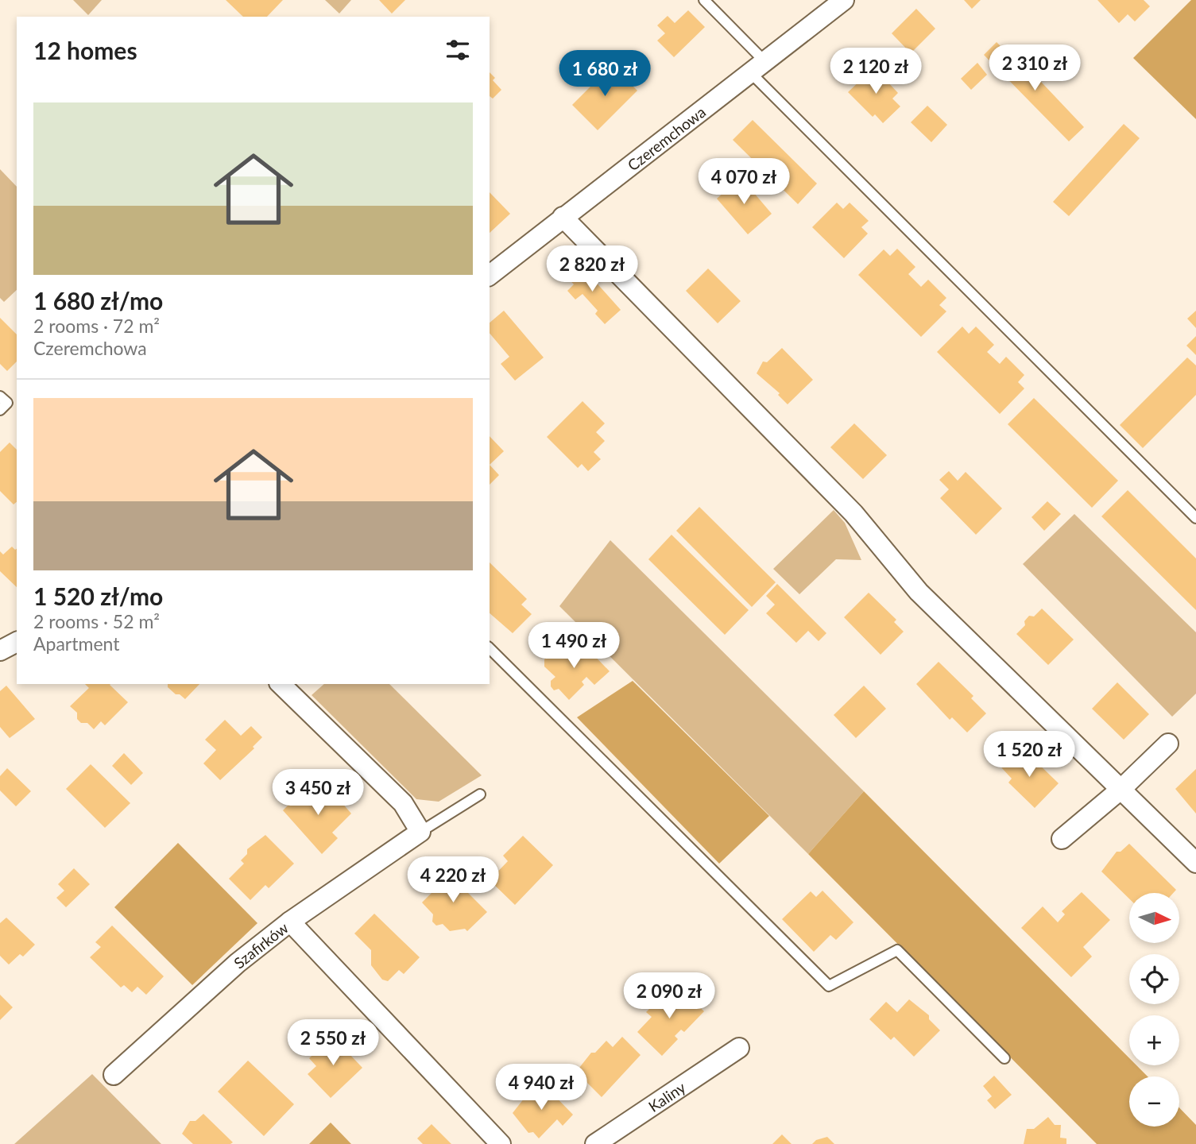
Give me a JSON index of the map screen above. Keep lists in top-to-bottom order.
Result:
{
  "streets": {
    "street": ["Czeremchowa", "Szafirków", "Kaliny"]
  },
  "north": "right",
  "page": {
    "heading": "12 homes",
    "price": [
      "2 310 zł",
      "2 120 zł",
      "1 680 zł",
      "4 070 zł",
      "2 820 zł",
      "1 490 zł",
      "1 520 zł",
      "3 450 zł",
      "4 220 zł",
      "2 090 zł",
      "2 550 zł",
      "4 940 zł"
    ],
    "list": [
      {
        "name": "1 680 zł/mo",
        "note": "2 rooms · 72 m² · Czeremchowa"
      },
      {
        "name": "1 520 zł/mo",
        "note": "2 rooms · 52 m² · Apartment"
      }
    ],
    "map_buttons": ["+", "−"]
  }
}
